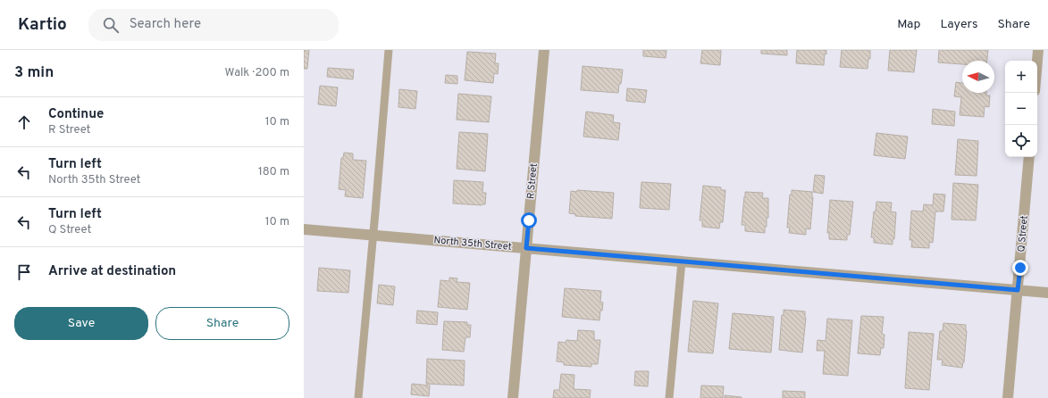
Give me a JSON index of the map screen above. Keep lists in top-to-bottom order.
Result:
{
  "streets": {
    "street": ["R Street", "Q Street", "North 35th Street"]
  },
  "crossings": [
    ["R Street", "North 35th Street"],
    ["Q Street", "North 35th Street"]
  ],
  "north": "left",
  "page": {
    "header": "Kartio",
    "search": "Search here",
    "nav": ["Map", "Layers", "Share"],
    "heading": ["3 min", "Walk · 200 m"],
    "map_buttons": ["+", "−"],
    "list": [
      ["Continue", "R Street", "10 m"],
      ["Turn left", "North 35th Street", "180 m"],
      ["Turn left", "Q Street", "10 m"],
      "Arrive at destination"
    ],
    "buttons": ["Save", "Share"]
  }
}
